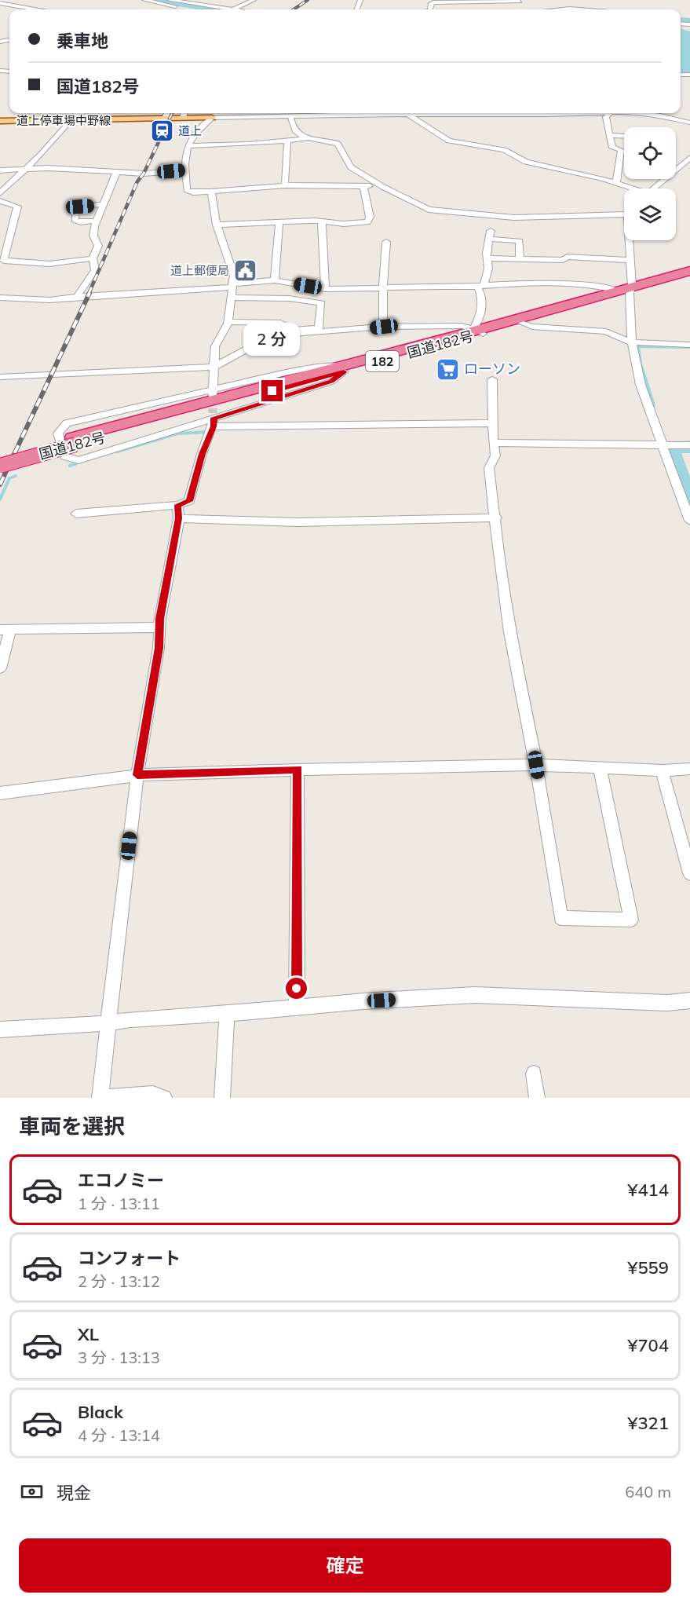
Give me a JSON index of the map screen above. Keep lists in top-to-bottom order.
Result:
{
  "streets": {
    "highway": ["国道182号", "182"],
    "main road": ["道上停車場中野線"]
  },
  "places": {
    "station": ["道上"],
    "public building": ["道上郵便局"],
    "supermarket": ["ローソン"]
  },
  "page": {
    "banner": ["乗車地", "国道182号"],
    "bubble": "2 分",
    "heading": "車両を選択",
    "list": [
      {
        "name": "エコノミー",
        "note": "1 分 · 13:11",
        "value": "¥414"
      },
      {
        "name": "コンフォート",
        "note": "2 分 · 13:12",
        "value": "¥559"
      },
      {
        "name": "XL",
        "note": "3 分 · 13:13",
        "value": "¥704"
      },
      {
        "name": "Black",
        "note": "4 分 · 13:14",
        "value": "¥321"
      }
    ],
    "pay": ["現金", "640 m"],
    "buttons": "確定"
  }
}
